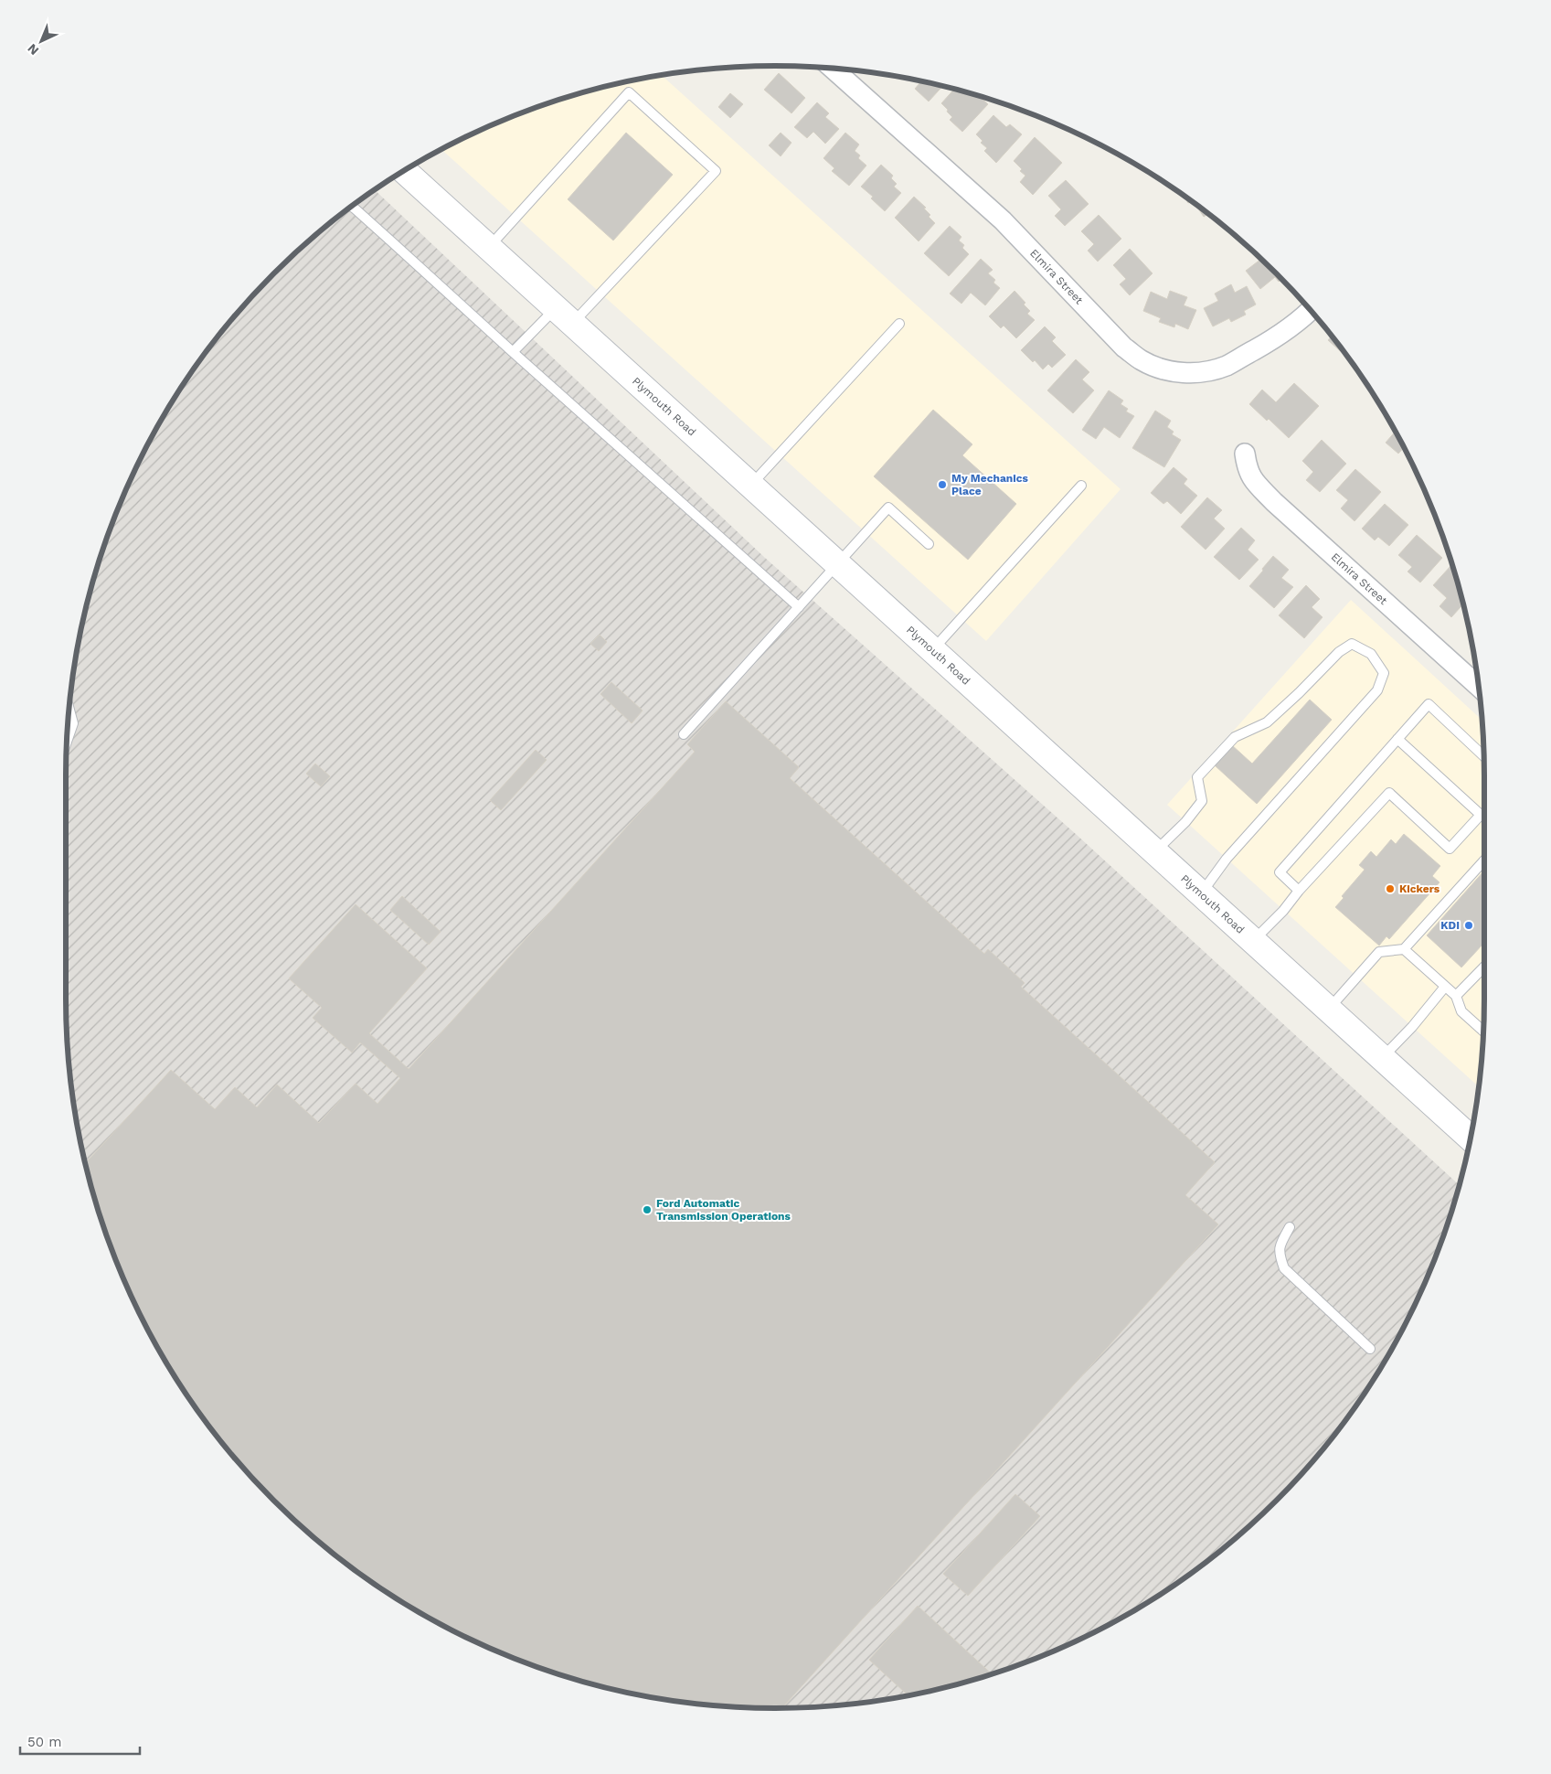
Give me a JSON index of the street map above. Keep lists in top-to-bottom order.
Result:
{
  "streets": {
    "main road": ["Plymouth Road"],
    "street": ["Elmira Street"]
  },
  "places": [
    "My Mechanics Place",
    "Kickers",
    "KDI",
    "Ford Automatic Transmission Operations"
  ],
  "scale_bar": "50 m",
  "north": "bottom left"
}
